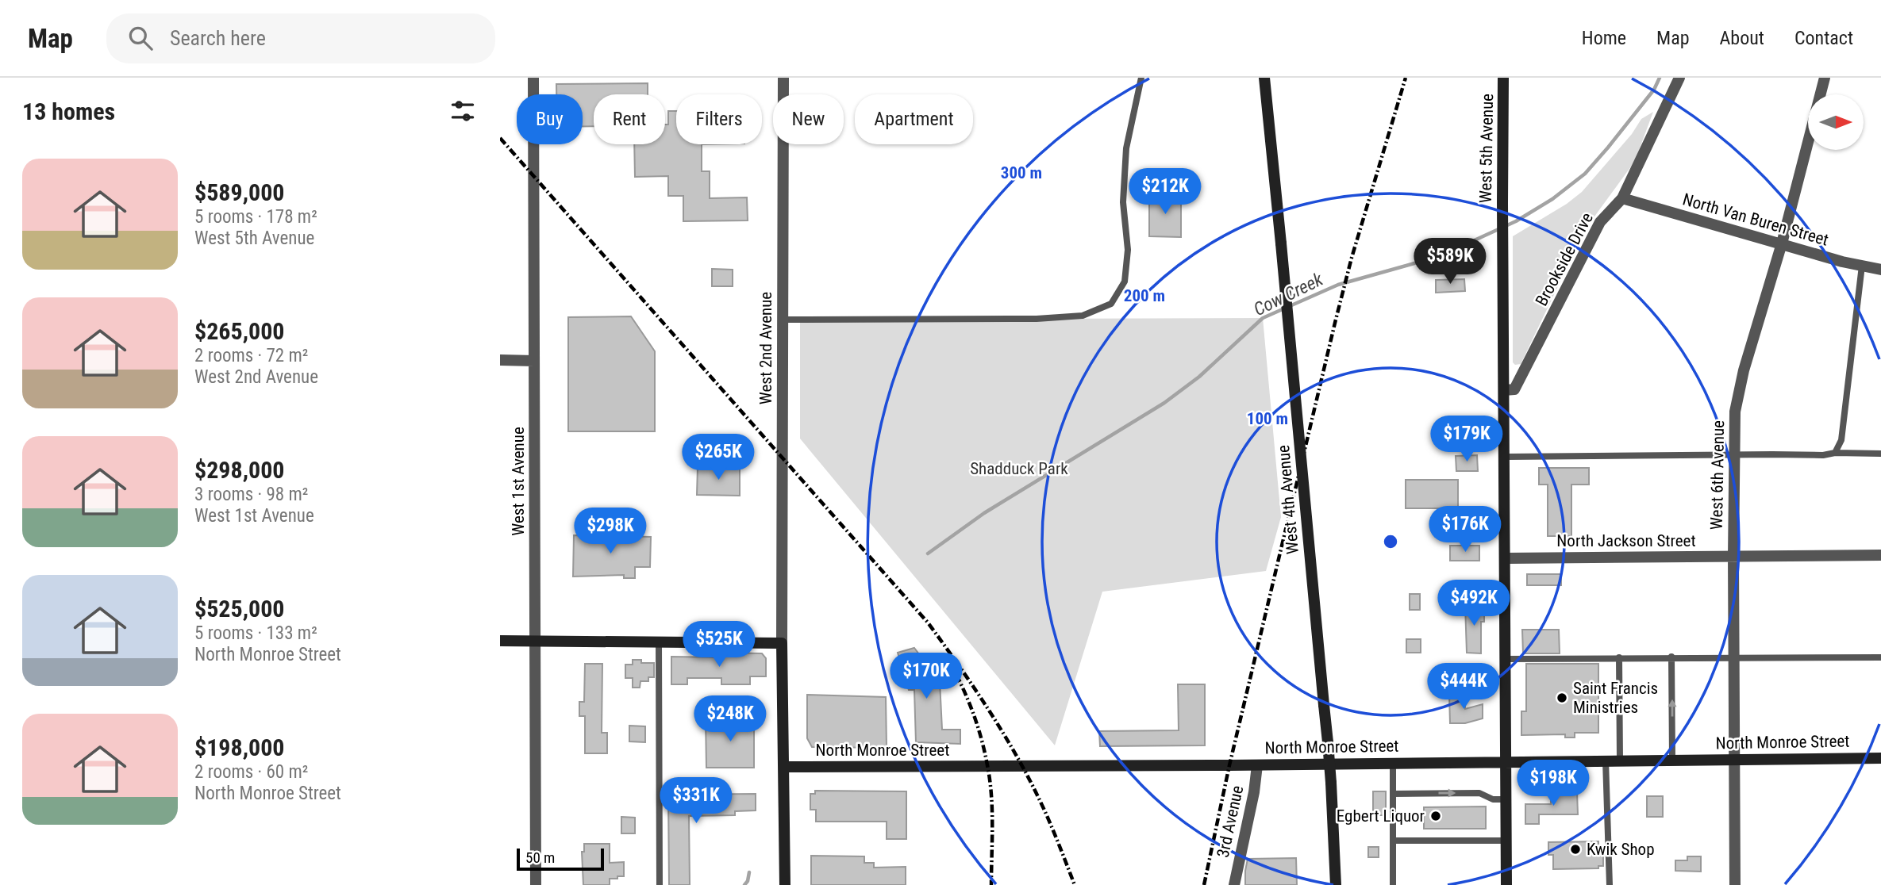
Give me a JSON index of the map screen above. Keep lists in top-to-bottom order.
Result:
{
  "streets": {
    "street": [
      "West 5th Avenue",
      "North Van Buren Street",
      "Brookside Drive",
      "West 2nd Avenue",
      "West 6th Avenue",
      "West 1st Avenue",
      "West 4th Avenue",
      "North Jackson Street",
      "North Monroe Street",
      "3rd Avenue"
    ]
  },
  "crossings": [
    ["West 5th Avenue", "Brookside Drive"],
    ["West 5th Avenue", "North Jackson Street"],
    ["West 5th Avenue", "North Monroe Street"],
    ["North Van Buren Street", "Brookside Drive"],
    ["North Van Buren Street", "West 6th Avenue"],
    ["West 2nd Avenue", "North Monroe Street"],
    ["West 6th Avenue", "North Jackson Street"],
    ["West 6th Avenue", "North Monroe Street"],
    ["North Monroe Street", "3rd Avenue"]
  ],
  "water": ["Cow Creek"],
  "parks": ["Shadduck Park"],
  "places": ["Saint Francis Ministries", "Egbert Liquor", "Kwik Shop"],
  "scale_bar": "50 m",
  "north": "right",
  "page": {
    "header": "Map",
    "search": "Search here",
    "nav": [
      "Home",
      "Map",
      "About",
      "Contact"
    ],
    "heading": "13 homes",
    "chip": [
      "Buy",
      "Rent",
      "Filters",
      "New",
      "Apartment"
    ],
    "list": [
      {
        "name": "$589,000",
        "note": "5 rooms · 178 m² · West 5th Avenue"
      },
      {
        "name": "$265,000",
        "note": "2 rooms · 72 m² · West 2nd Avenue"
      },
      {
        "name": "$298,000",
        "note": "3 rooms · 98 m² · West 1st Avenue"
      },
      {
        "name": "$525,000",
        "note": "5 rooms · 133 m² · North Monroe Street"
      },
      {
        "name": "$198,000",
        "note": "2 rooms · 60 m² · North Monroe Street"
      }
    ],
    "price": [
      "$212K",
      "$589K",
      "$179K",
      "$265K",
      "$176K",
      "$298K",
      "$492K",
      "$525K",
      "$170K",
      "$444K",
      "$248K",
      "$198K",
      "$331K"
    ],
    "scale": "50 m"
  },
  "rings": ["300 m", "200 m", "100 m"]
}
